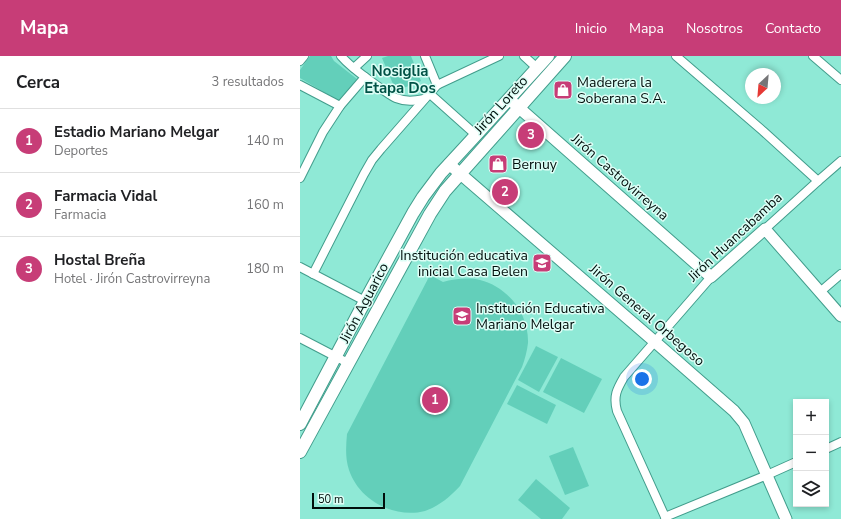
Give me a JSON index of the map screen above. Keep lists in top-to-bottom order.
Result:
{
  "streets": {
    "main road": ["Jirón Loreto", "Jirón Aguarico"],
    "street": ["Jirón Castrovirreyna", "Jirón Huancabamba", "Jirón General Orbegoso"]
  },
  "crossings": [
    ["Jirón Loreto", "Jirón Castrovirreyna"],
    ["Jirón Loreto", "Jirón Aguarico"],
    ["Jirón Loreto", "Jirón General Orbegoso"],
    ["Jirón Castrovirreyna", "Jirón Huancabamba"],
    ["Jirón Huancabamba", "Jirón General Orbegoso"],
    ["Jirón Aguarico", "Jirón General Orbegoso"]
  ],
  "districts": ["Nosiglia Etapa Dos"],
  "places": {
    "shop": ["Maderera la Soberana S.A.", "Bernuy"],
    "school or university": ["Institución educativa inicial Casa Belen", "Institución Educativa Mariano Melgar"]
  },
  "scale_bar": "50 m",
  "north": "bottom left",
  "page": {
    "header": "Mapa",
    "nav": [
      "Inicio",
      "Mapa",
      "Nosotros",
      "Contacto"
    ],
    "heading": ["Cerca", "3 resultados"],
    "list": [
      {
        "mark": "1",
        "name": "Estadio Mariano Melgar",
        "note": "Deportes",
        "value": "140 m"
      },
      {
        "mark": "2",
        "name": "Farmacia Vidal",
        "note": "Farmacia",
        "value": "160 m"
      },
      {
        "mark": "3",
        "name": "Hostal Breña",
        "note": "Hotel · Jirón Castrovirreyna",
        "value": "180 m"
      }
    ],
    "pins": ["3", "2", "1"],
    "map_buttons": ["+", "−"],
    "scale": "50 m"
  }
}
